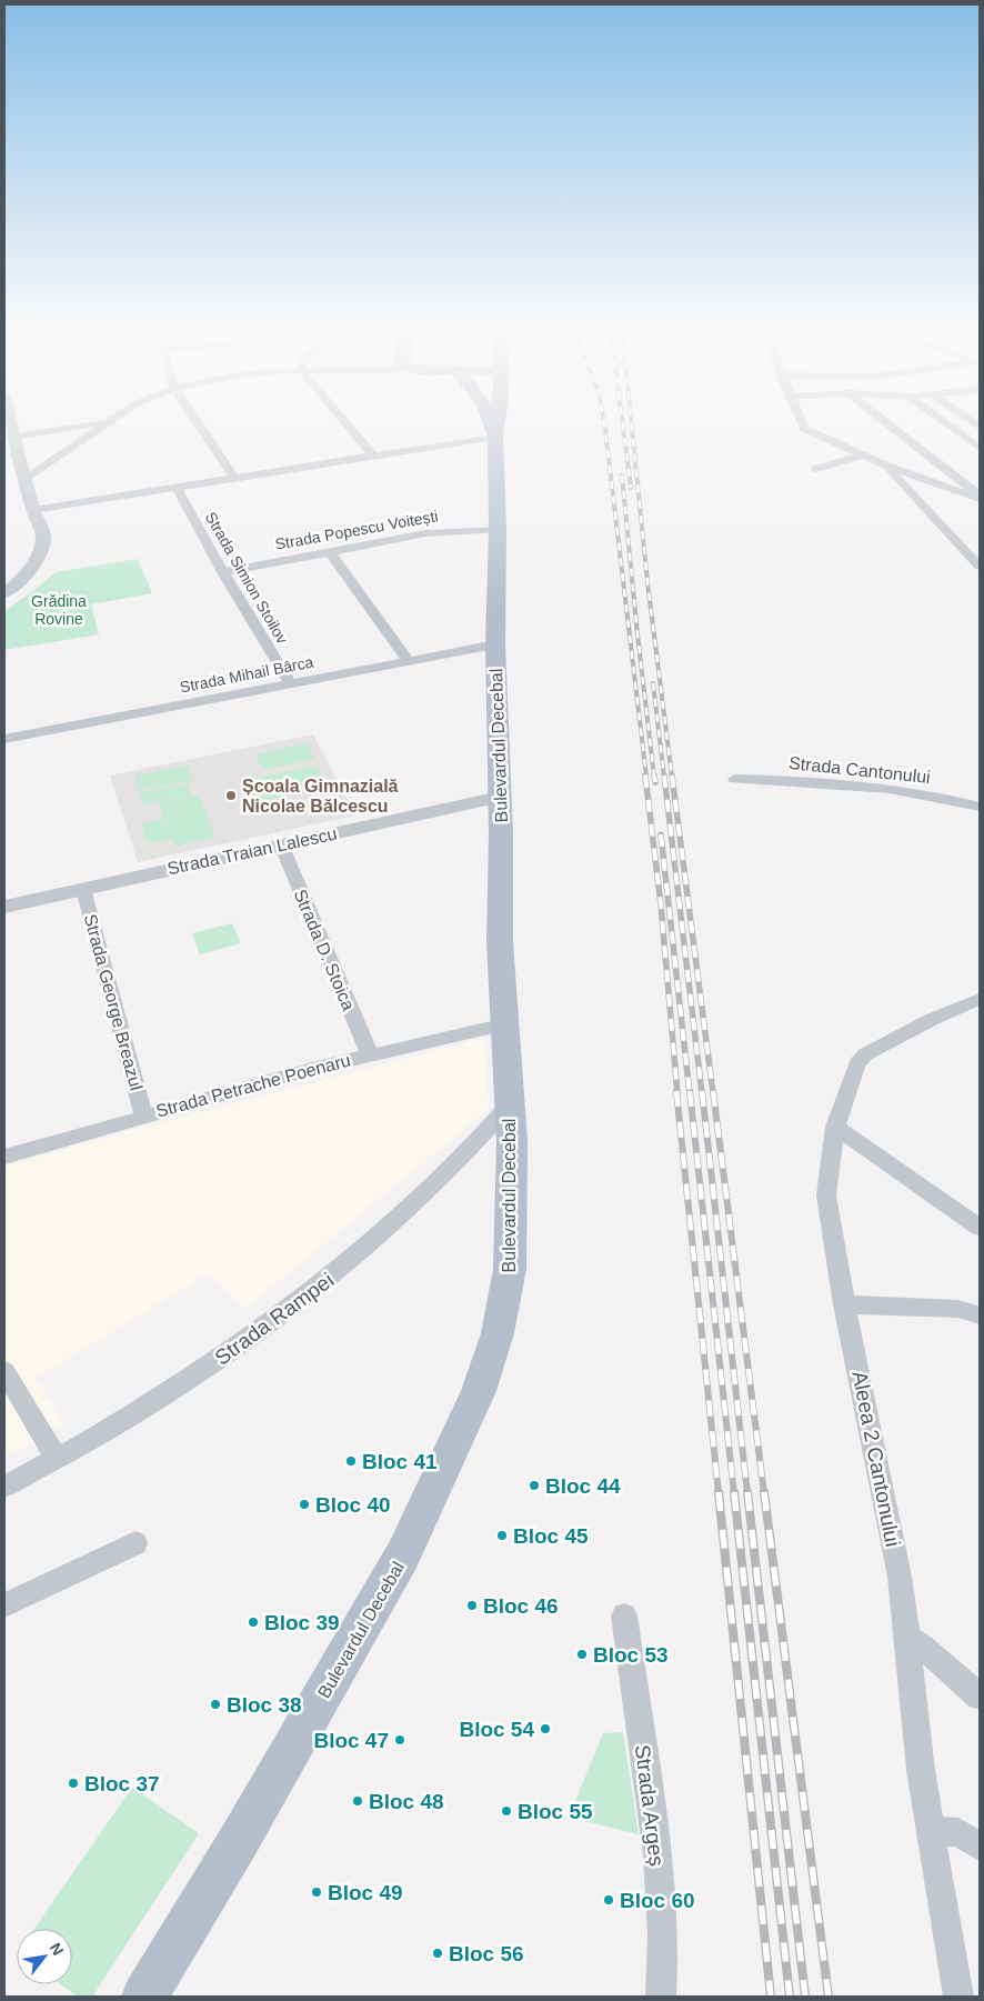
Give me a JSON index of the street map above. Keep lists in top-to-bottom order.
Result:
{
  "streets": {
    "main road": ["Bulevardul Decebal"],
    "street": [
      "Strada Popescu Voitești",
      "Strada Simion Stoilov",
      "Strada Mihail Bârca",
      "Strada Cantonului",
      "Strada Traian Lalescu",
      "Strada D. Stoica",
      "Strada George Breazul",
      "Strada Petrache Poenaru",
      "Strada Rampei",
      "Aleea 2 Cantonului",
      "Strada Argeș"
    ]
  },
  "crossings": [
    ["Strada Popescu Voitești", "Strada Simion Stoilov"],
    ["Strada Popescu Voitești", "Bulevardul Decebal"],
    ["Strada Simion Stoilov", "Strada Mihail Bârca"],
    ["Strada Mihail Bârca", "Bulevardul Decebal"],
    ["Bulevardul Decebal", "Strada Traian Lalescu"],
    ["Bulevardul Decebal", "Strada Petrache Poenaru"],
    ["Bulevardul Decebal", "Strada Rampei"],
    ["Strada Traian Lalescu", "Strada D. Stoica"],
    ["Strada Traian Lalescu", "Strada George Breazul"],
    ["Strada D. Stoica", "Strada Petrache Poenaru"],
    ["Strada George Breazul", "Strada Petrache Poenaru"]
  ],
  "parks": ["Grădina Rovine"],
  "places": [
    "Școala Gimnazială Nicolae Bălcescu",
    "Bloc 41",
    "Bloc 44",
    "Bloc 40",
    "Bloc 45",
    "Bloc 46",
    "Bloc 39",
    "Bloc 53",
    "Bloc 38",
    "Bloc 54",
    "Bloc 47",
    "Bloc 37",
    "Bloc 48",
    "Bloc 55",
    "Bloc 49",
    "Bloc 60",
    "Bloc 56"
  ],
  "north": "top right"
}
